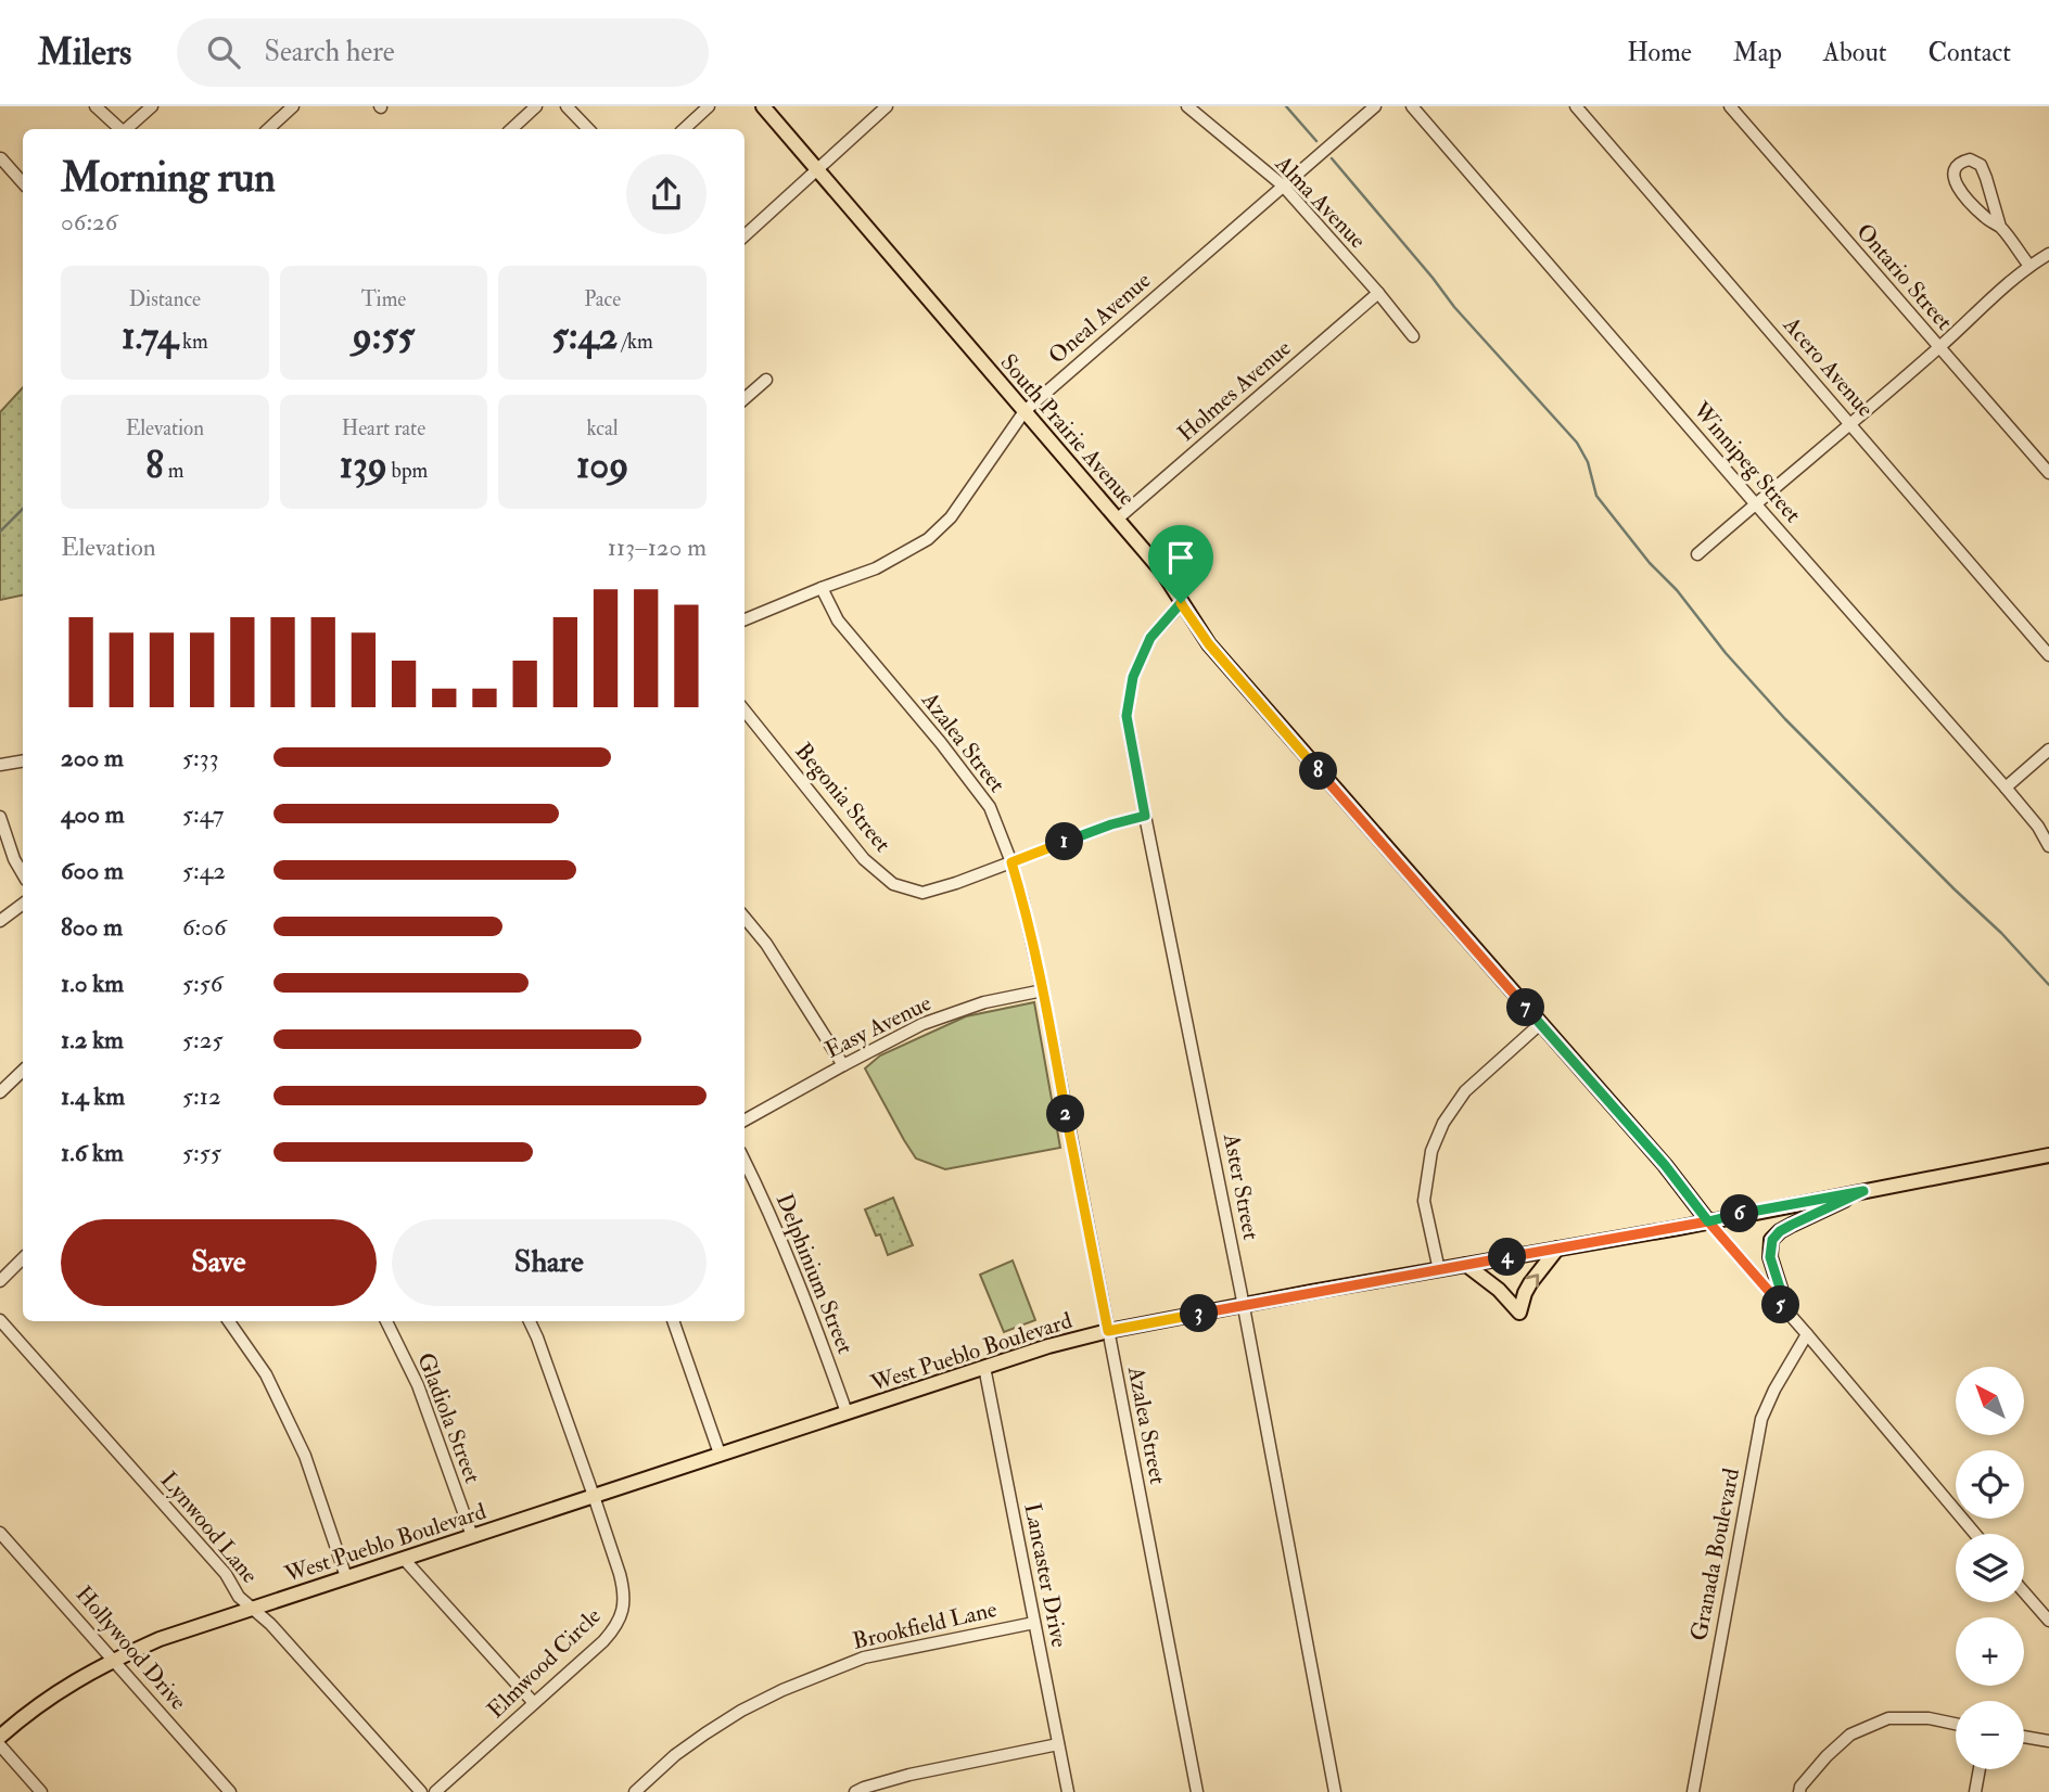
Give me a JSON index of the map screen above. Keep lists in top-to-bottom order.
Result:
{
  "streets": {
    "main road": ["South Prairie Avenue", "West Pueblo Boulevard"],
    "street": [
      "Alma Avenue",
      "Ontario Street",
      "Oneal Avenue",
      "Acero Avenue",
      "Holmes Avenue",
      "Winnipeg Street",
      "Azalea Street",
      "Begonia Street",
      "Easy Avenue",
      "Aster Street",
      "Delphinium Street",
      "Gladiola Street",
      "Lynwood Lane",
      "Granada Boulevard",
      "Lancaster Drive",
      "Brookfield Lane",
      "Hollywood Drive",
      "Elmwood Circle"
    ]
  },
  "crossings": [
    ["Alma Avenue", "Oneal Avenue"],
    ["Alma Avenue", "Holmes Avenue"],
    ["Oneal Avenue", "South Prairie Avenue"],
    ["Oneal Avenue", "Azalea Street"],
    ["Holmes Avenue", "South Prairie Avenue"],
    ["South Prairie Avenue", "Aster Street"],
    ["South Prairie Avenue", "West Pueblo Boulevard"],
    ["South Prairie Avenue", "Granada Boulevard"],
    ["Azalea Street", "Begonia Street"],
    ["Azalea Street", "Easy Avenue"],
    ["Azalea Street", "West Pueblo Boulevard"],
    ["Begonia Street", "Aster Street"],
    ["Aster Street", "West Pueblo Boulevard"],
    ["Delphinium Street", "West Pueblo Boulevard"],
    ["West Pueblo Boulevard", "Gladiola Street"],
    ["West Pueblo Boulevard", "Lynwood Lane"],
    ["West Pueblo Boulevard", "Lancaster Drive"],
    ["West Pueblo Boulevard", "Hollywood Drive"],
    ["West Pueblo Boulevard", "Elmwood Circle"],
    ["Lancaster Drive", "Brookfield Lane"]
  ],
  "north": "top left",
  "page": {
    "header": "Milers",
    "search": "Search here",
    "nav": [
      "Home",
      "Map",
      "About",
      "Contact"
    ],
    "heading": ["Morning run", "06:26"],
    "stats": [
      ["Distance", "1.74 km"],
      ["Time", "9:55"],
      ["Pace", "5:42 /km"],
      ["Elevation", "8 m"],
      ["Heart rate", "139 bpm"],
      ["kcal", "109"]
    ],
    "chart": ["Elevation", "113–120 m"],
    "list": [
      {
        "name": "200 m",
        "note": "5:33"
      },
      {
        "name": "400 m",
        "note": "5:47"
      },
      {
        "name": "600 m",
        "note": "5:42"
      },
      {
        "name": "800 m",
        "note": "6:06"
      },
      {
        "name": "1.0 km",
        "note": "5:56"
      },
      {
        "name": "1.2 km",
        "note": "5:25"
      },
      {
        "name": "1.4 km",
        "note": "5:12"
      },
      {
        "name": "1.6 km",
        "note": "5:55"
      }
    ],
    "pins": [
      "8",
      "1",
      "7",
      "2",
      "6",
      "4",
      "5",
      "3"
    ],
    "buttons": ["Save", "Share"],
    "map_buttons": ["+", "−"]
  }
}
